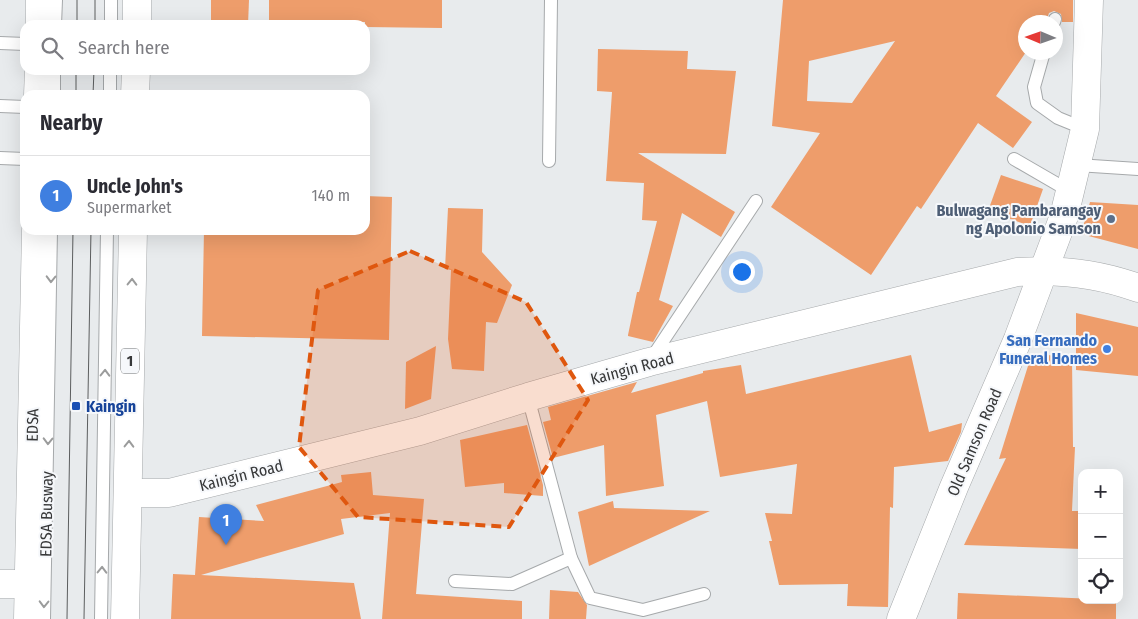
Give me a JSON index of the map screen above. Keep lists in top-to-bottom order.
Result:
{
  "streets": {
    "main road": [
      "1",
      "Kaingin Road",
      "EDSA",
      "Old Samson Road"
    ],
    "lane": ["EDSA Busway"]
  },
  "crossings": [
    ["1", "Kaingin Road"],
    ["Kaingin Road", "Old Samson Road"]
  ],
  "places": {
    "other": ["Bulwagang Pambarangay ng Apolonio Samson", "San Fernando Funeral Homes"],
    "transit": ["Kaingin"]
  },
  "north": "left",
  "page": {
    "search": "Search here",
    "heading": "Nearby",
    "list": [
      {
        "mark": "1",
        "name": "Uncle John's",
        "note": "Supermarket",
        "value": "140 m"
      }
    ],
    "map_buttons": ["+", "−"],
    "pins": "1"
  }
}
